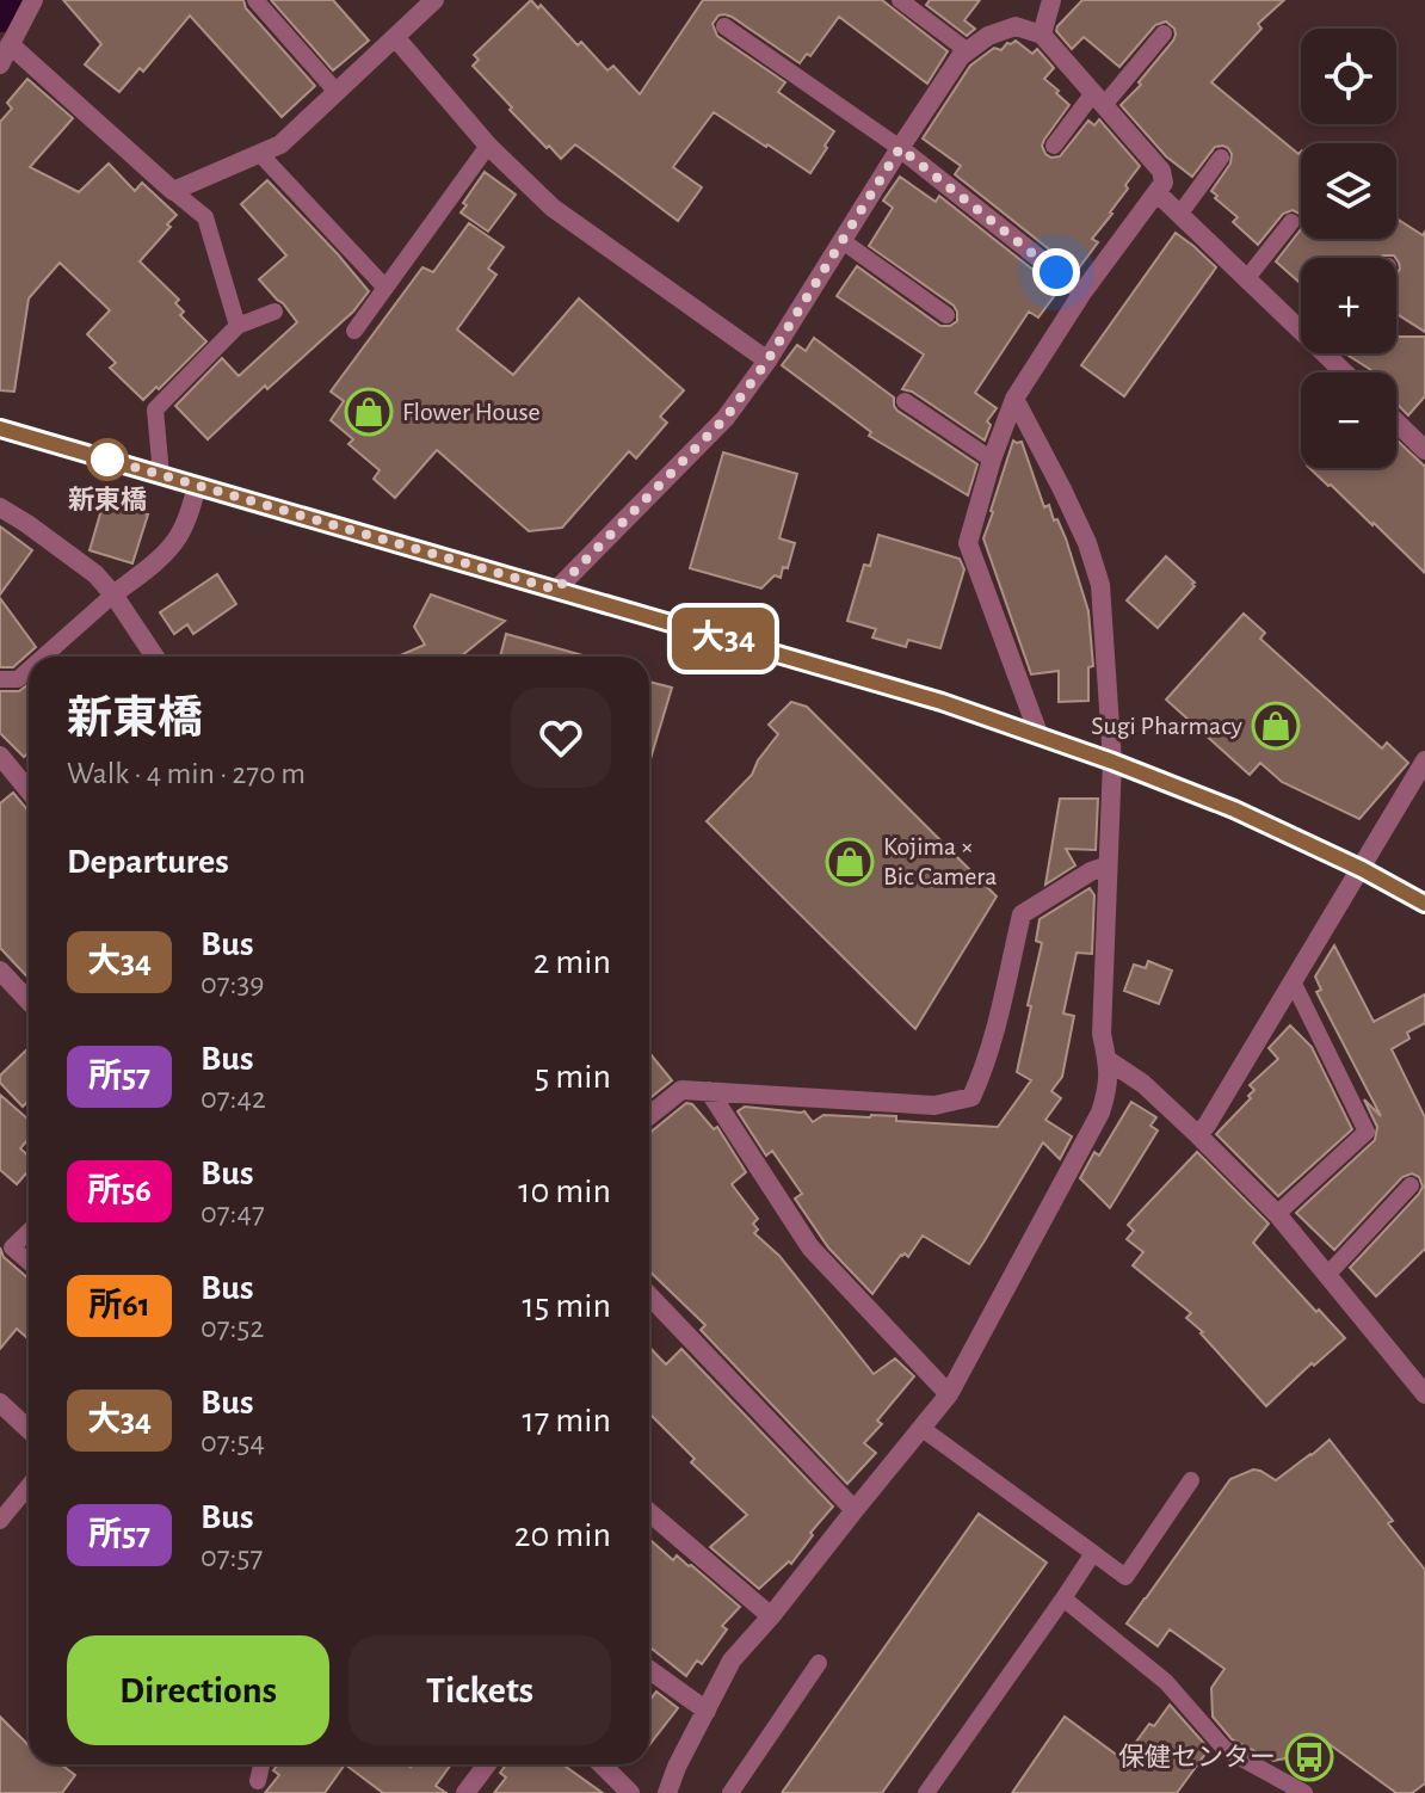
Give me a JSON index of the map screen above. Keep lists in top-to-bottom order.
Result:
{
  "places": {
    "shop": ["Flower House", "Sugi Pharmacy", "Kojima × Bic Camera"],
    "other": ["新東橋"],
    "bus stop": ["保健センター"]
  },
  "lines": ["bus line 大34"],
  "page": {
    "on_map": "大34",
    "map_buttons": ["+", "−"],
    "heading": [
      ["新東橋", "Walk · 4 min · 270 m"],
      "Departures"
    ],
    "list": [
      {
        "mark": "大34",
        "name": "Bus",
        "note": "07:39",
        "value": "2 min"
      },
      {
        "mark": "所57",
        "name": "Bus",
        "note": "07:42",
        "value": "5 min"
      },
      {
        "mark": "所56",
        "name": "Bus",
        "note": "07:47",
        "value": "10 min"
      },
      {
        "mark": "所61",
        "name": "Bus",
        "note": "07:52",
        "value": "15 min"
      },
      {
        "mark": "大34",
        "name": "Bus",
        "note": "07:54",
        "value": "17 min"
      },
      {
        "mark": "所57",
        "name": "Bus",
        "note": "07:57",
        "value": "20 min"
      }
    ],
    "buttons": ["Directions", "Tickets"]
  }
}
